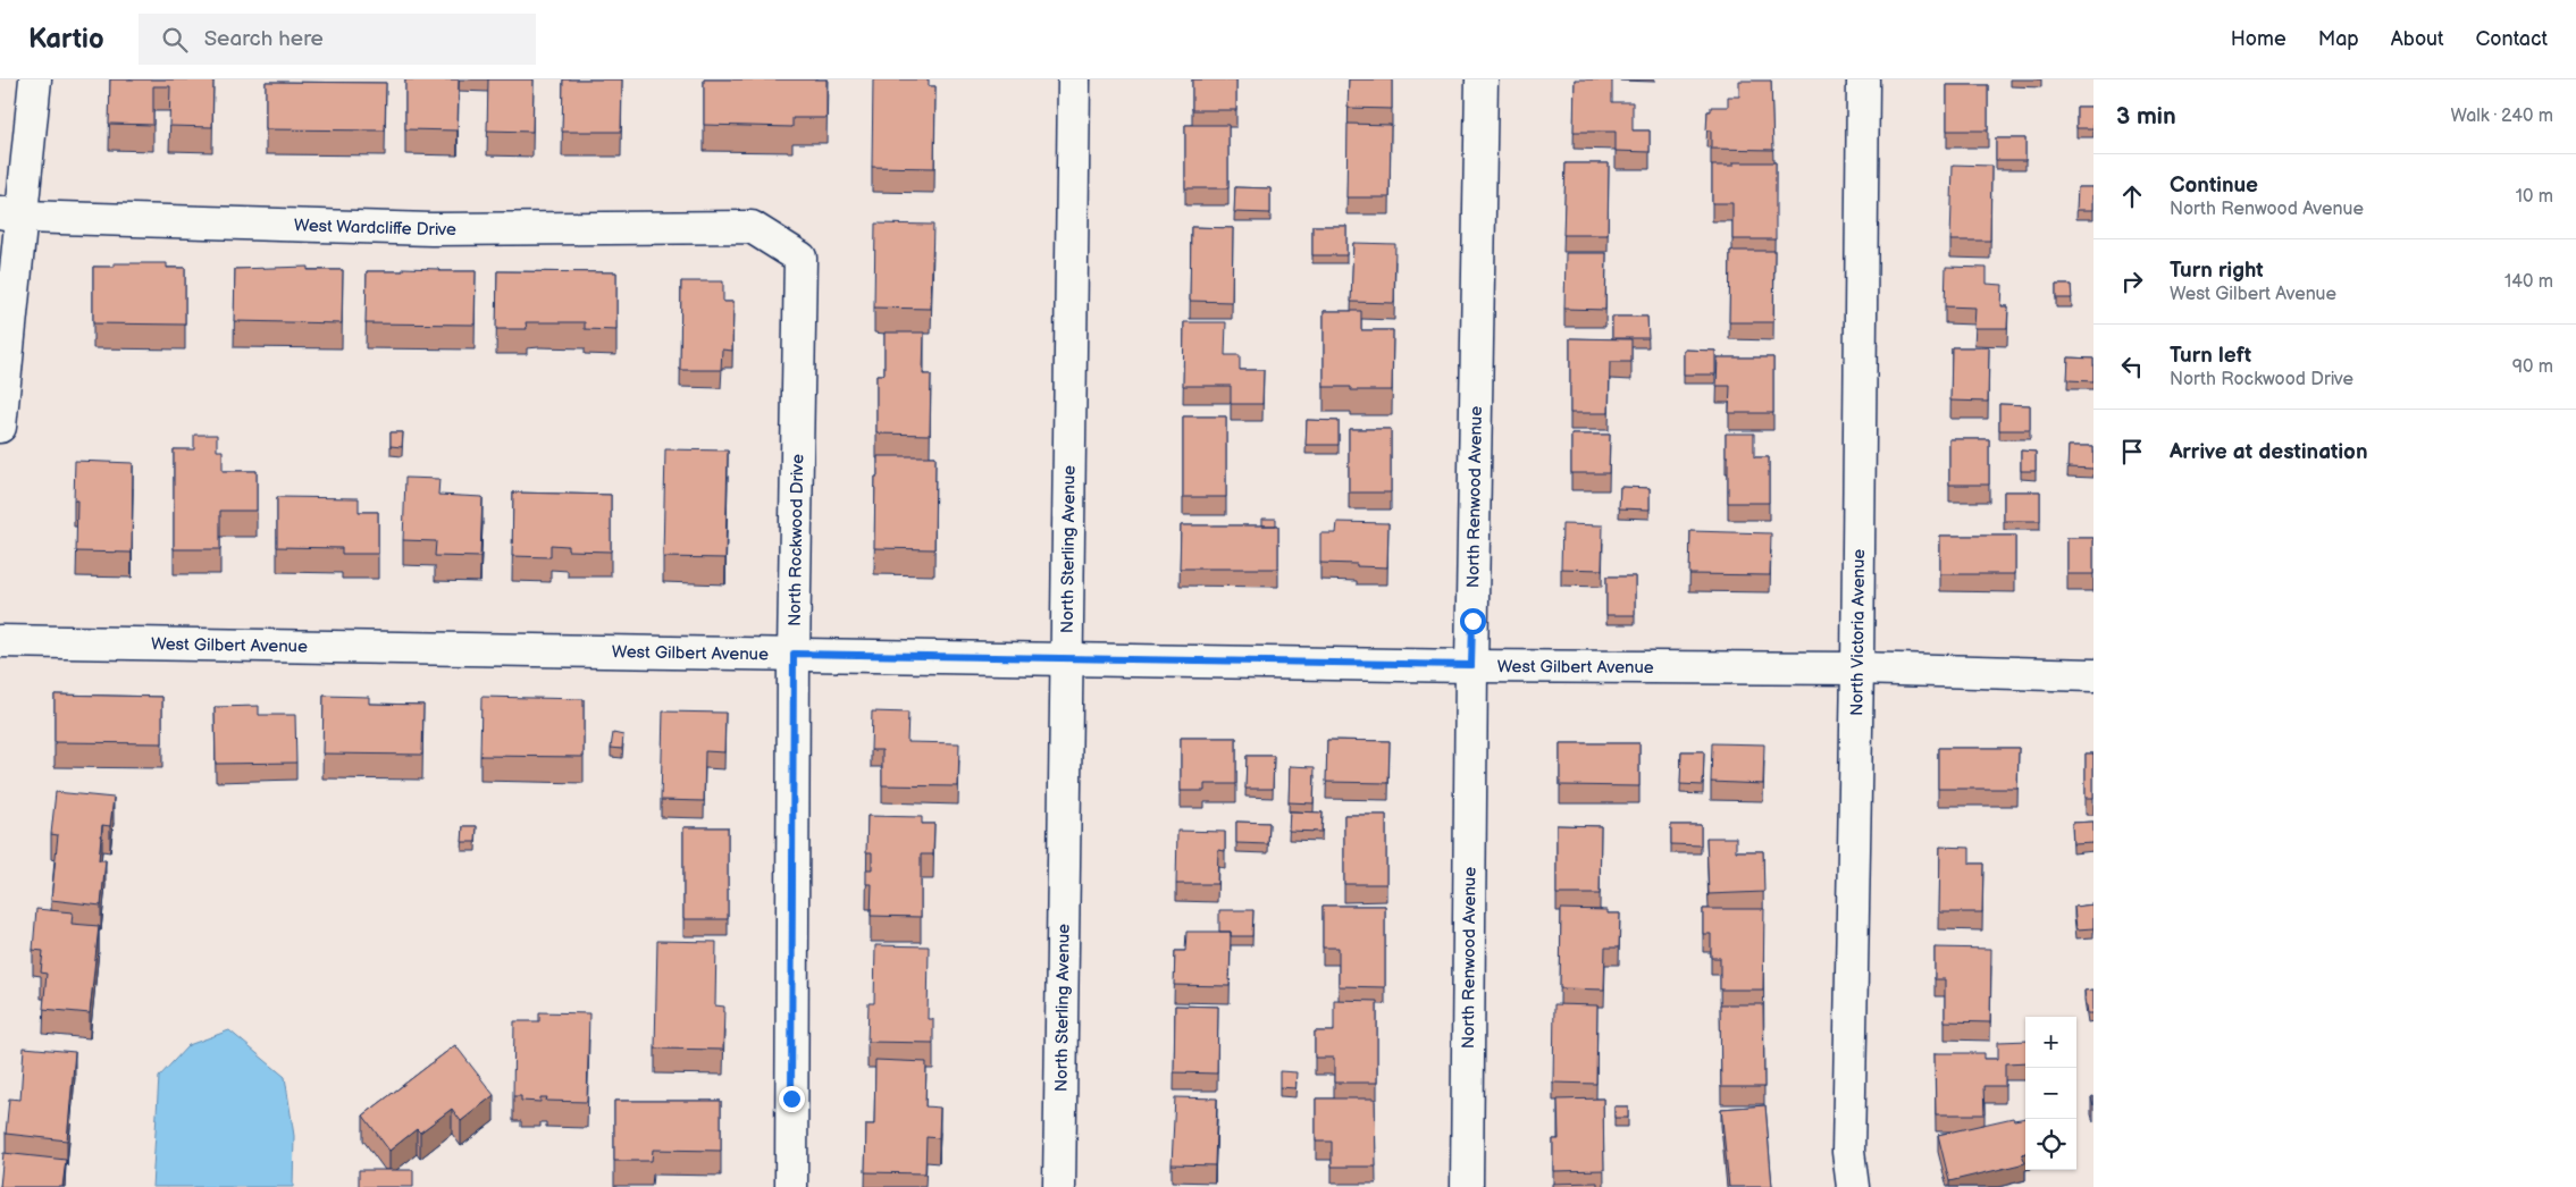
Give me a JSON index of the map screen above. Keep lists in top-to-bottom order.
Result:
{
  "streets": {
    "street": [
      "West Wardcliffe Drive",
      "North Renwood Avenue",
      "North Rockwood Drive",
      "North Sterling Avenue",
      "North Victoria Avenue",
      "West Gilbert Avenue"
    ]
  },
  "crossings": [
    ["West Wardcliffe Drive", "North Rockwood Drive"],
    ["North Renwood Avenue", "West Gilbert Avenue"],
    ["North Rockwood Drive", "West Gilbert Avenue"],
    ["North Sterling Avenue", "West Gilbert Avenue"],
    ["North Victoria Avenue", "West Gilbert Avenue"]
  ],
  "page": {
    "header": "Kartio",
    "search": "Search here",
    "nav": [
      "Home",
      "Map",
      "About",
      "Contact"
    ],
    "heading": ["3 min", "Walk · 240 m"],
    "list": [
      ["Continue", "North Renwood Avenue", "10 m"],
      ["Turn right", "West Gilbert Avenue", "140 m"],
      ["Turn left", "North Rockwood Drive", "90 m"],
      "Arrive at destination"
    ],
    "map_buttons": ["+", "−"]
  }
}
